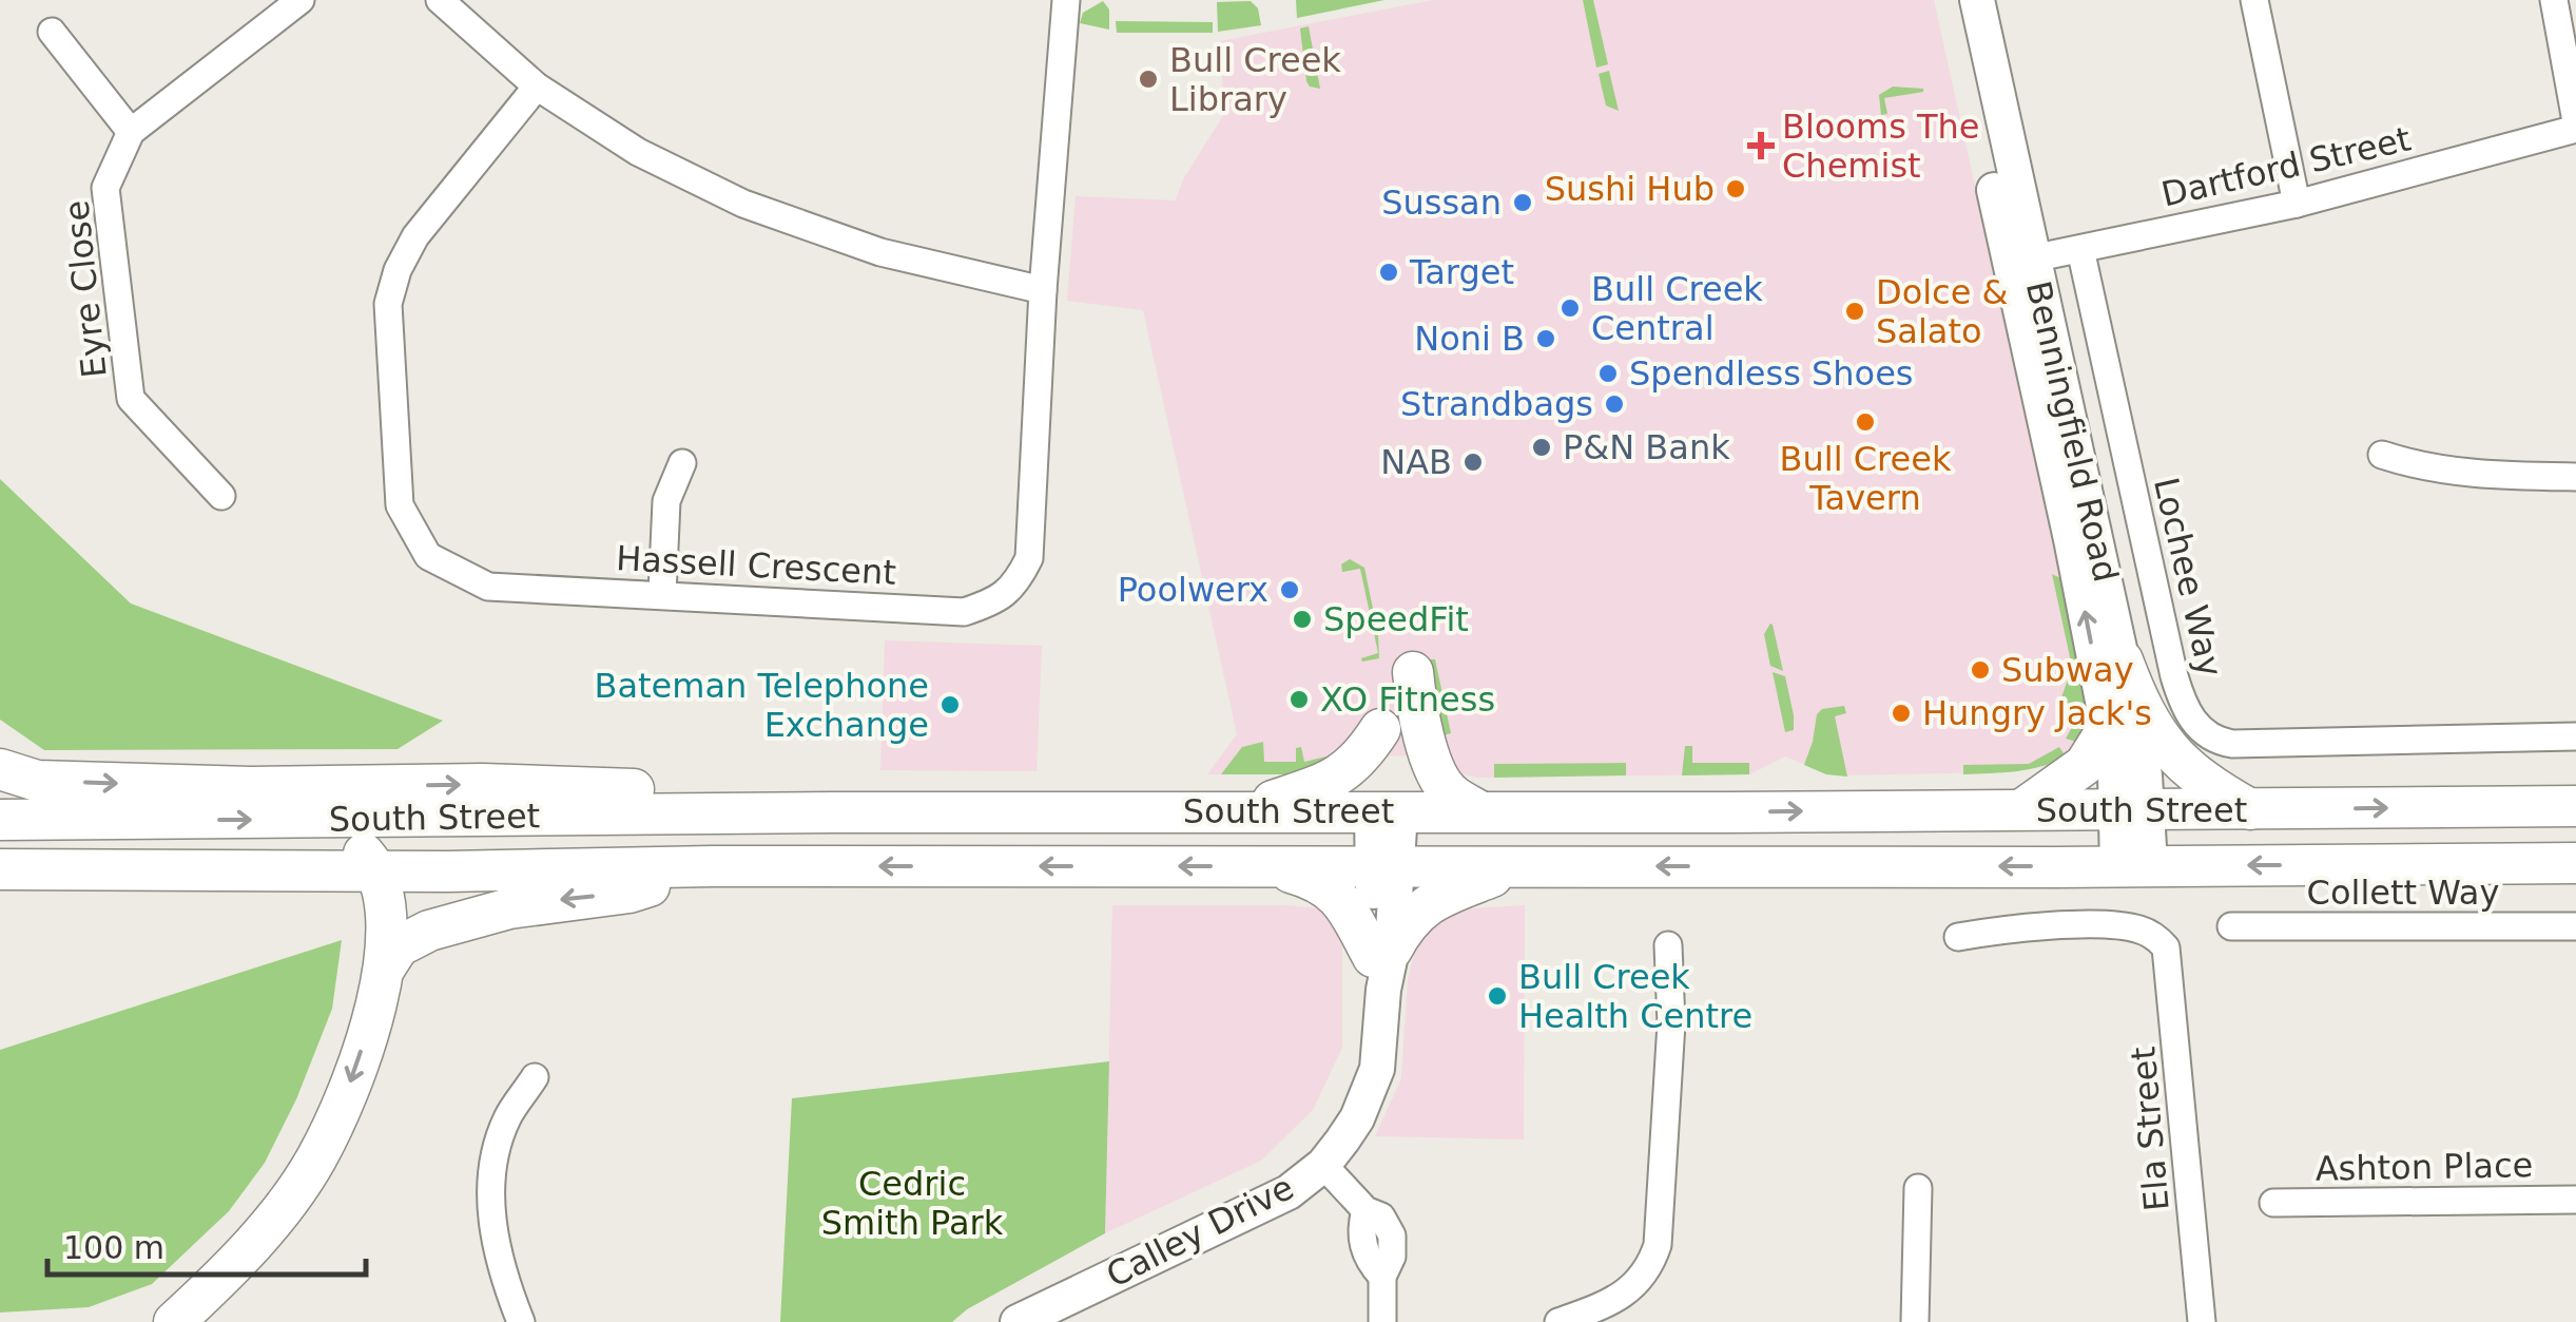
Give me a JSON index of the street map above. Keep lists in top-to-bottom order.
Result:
{
  "streets": {
    "highway": ["South Street"],
    "main road": ["Benningfield Road", "Calley Drive"],
    "street": [
      "Dartford Street",
      "Eyre Close",
      "Hassell Crescent",
      "Lochee Way",
      "Collett Way",
      "Ela Street",
      "Ashton Place"
    ]
  },
  "crossings": [
    ["Dartford Street", "Benningfield Road"],
    ["Dartford Street", "Lochee Way"],
    ["Benningfield Road", "South Street"],
    ["South Street", "Calley Drive"]
  ],
  "parks": ["Cedric Smith Park"],
  "places": {
    "other": [
      "Bull Creek Library",
      "Sushi Hub",
      "Sussan",
      "Target",
      "Bull Creek Central",
      "Dolce & Salato",
      "Noni B",
      "Spendless Shoes",
      "Strandbags",
      "Bull Creek Tavern",
      "P&N Bank",
      "NAB",
      "Poolwerx",
      "SpeedFit",
      "Subway",
      "XO Fitness",
      "Bateman Telephone Exchange",
      "Hungry Jack's",
      "Bull Creek Health Centre"
    ],
    "health": ["Blooms The Chemist"]
  },
  "scale_bar": "100 m"
}
